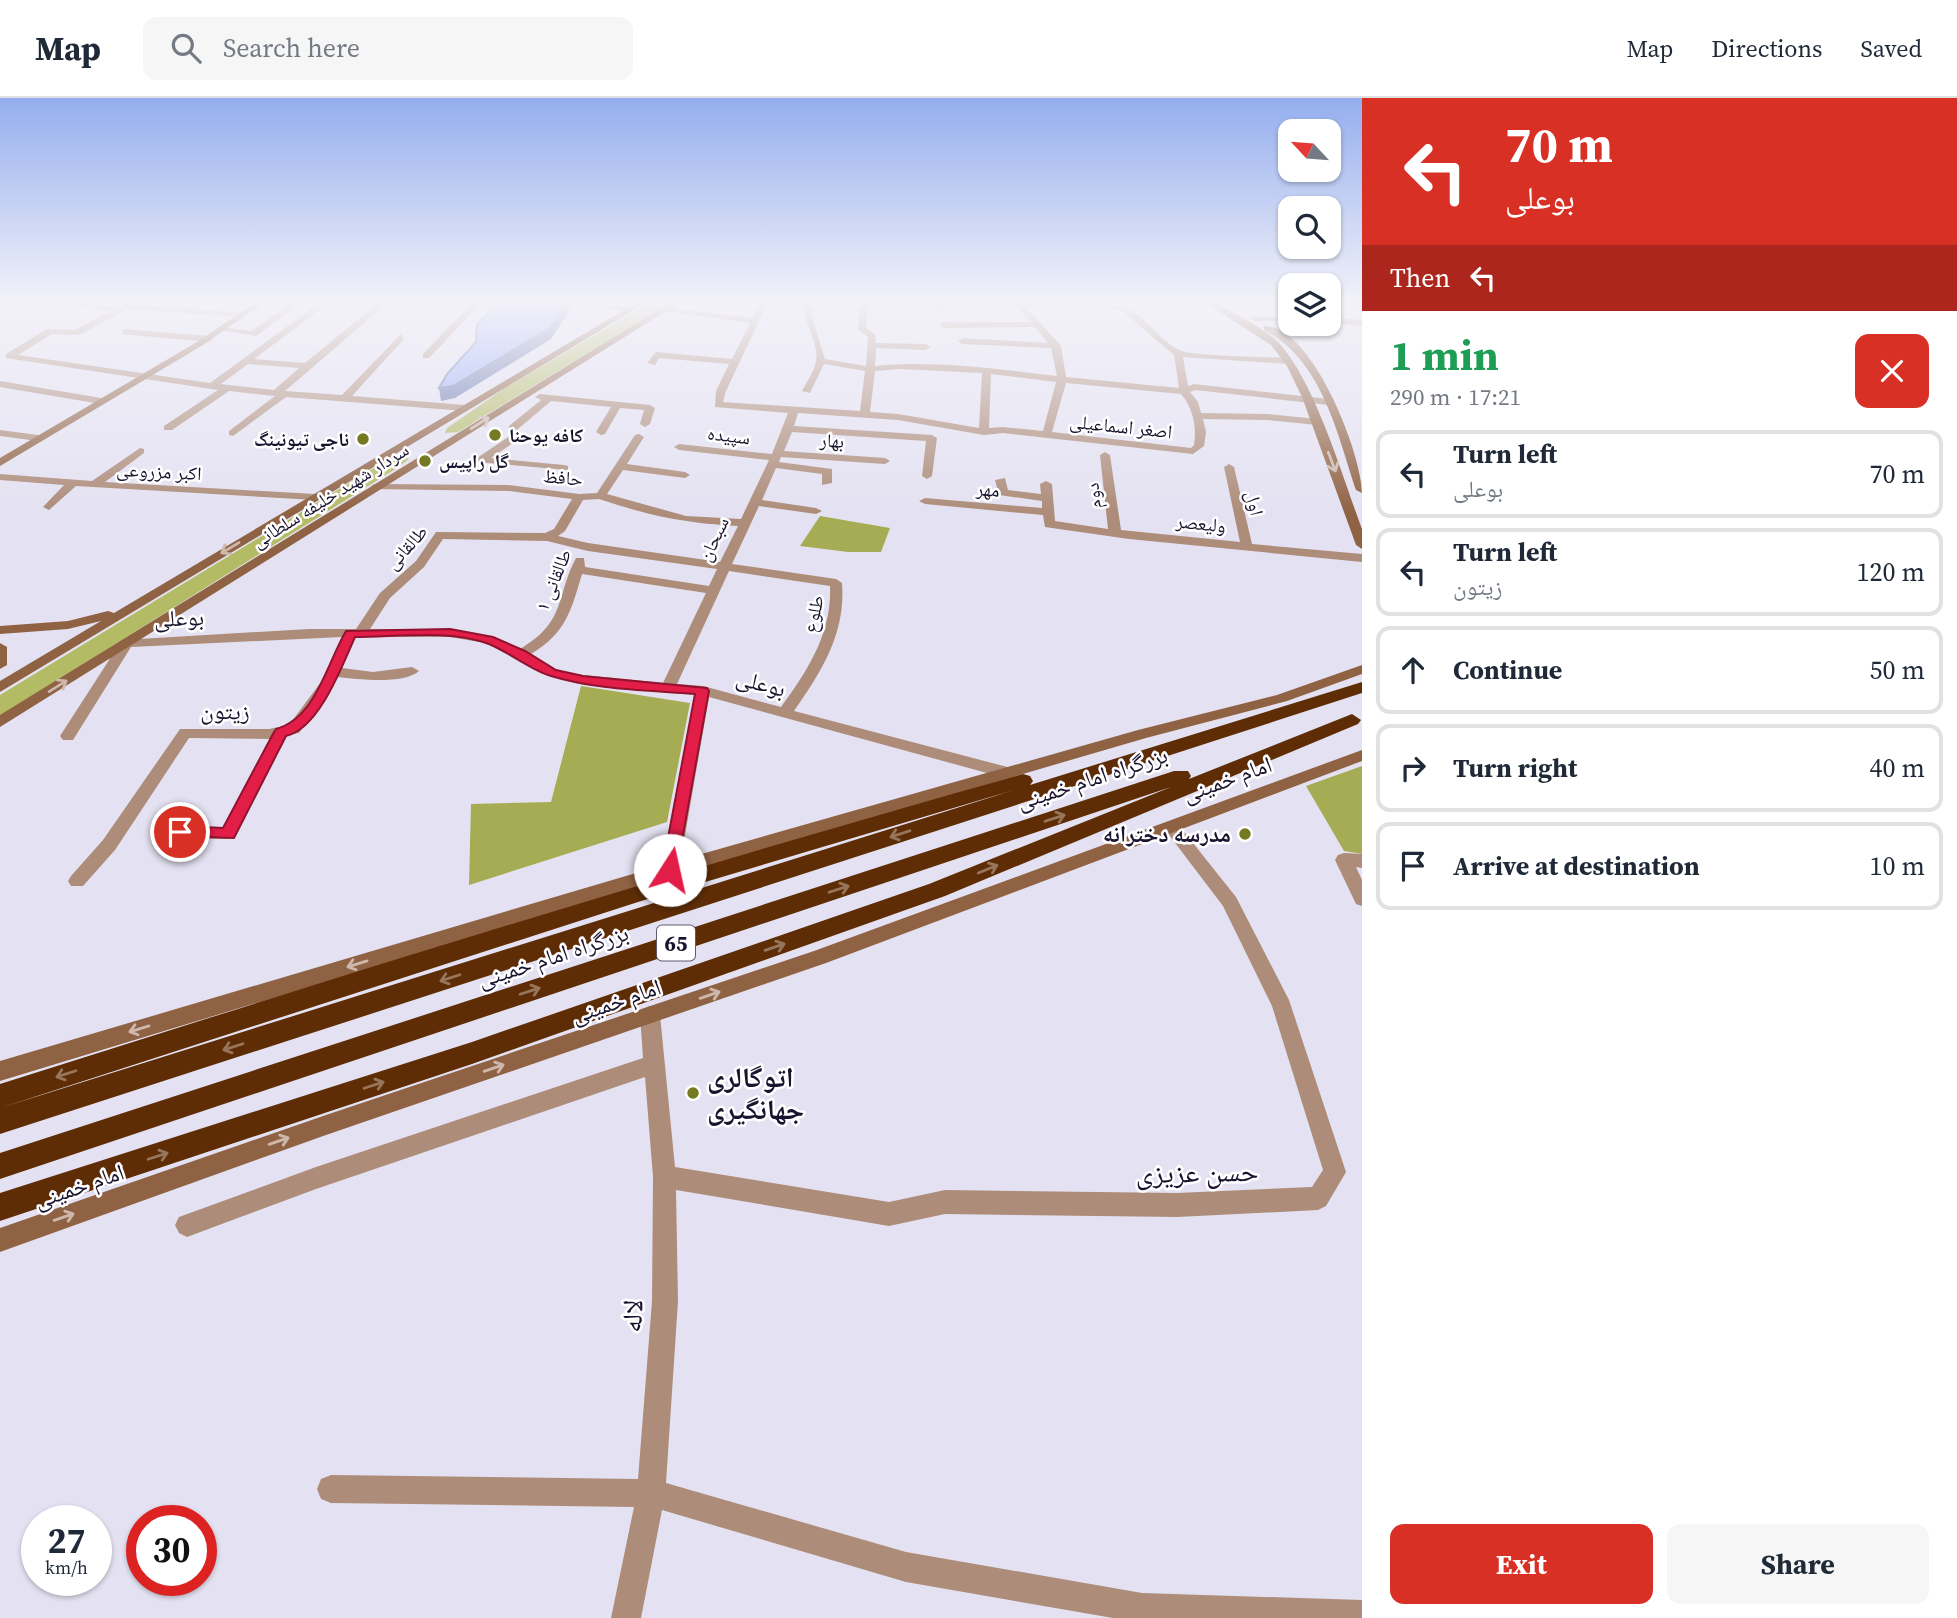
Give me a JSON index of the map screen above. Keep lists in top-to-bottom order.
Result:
{
  "streets": {
    "highway": ["بزرگراه امام خمینی", "65"],
    "main road": ["سردار شهید خلیفه سلطانی", "امام خمینی"],
    "street": [
      "اصغر اسماعیلی",
      "سپیده",
      "بهار",
      "اکبر مزروعی",
      "حافظ",
      "مهر",
      "دوم",
      "اول",
      "ولیعصر",
      "سبحان",
      "طالقانی",
      "طالقانی ۱",
      "طلوع",
      "بوعلی",
      "زیتون",
      "حسن عزیزی",
      "لاله"
    ]
  },
  "crossings": [
    ["اصغر اسماعیلی", "سبحان"],
    ["سپیده", "بهار"],
    ["سپیده", "سبحان"],
    ["بهار", "سبحان"],
    ["اکبر مزروعی", "سردار شهید خلیفه سلطانی"],
    ["حافظ", "سردار شهید خلیفه سلطانی"],
    ["حافظ", "سبحان"],
    ["مهر", "ولیعصر"],
    ["سردار شهید خلیفه سلطانی", "بوعلی"],
    ["دوم", "ولیعصر"],
    ["اول", "ولیعصر"],
    ["سبحان", "طالقانی"],
    ["سبحان", "طلوع"],
    ["سبحان", "بوعلی"],
    ["طالقانی", "طالقانی ۱"],
    ["طالقانی", "طلوع"],
    ["طالقانی", "بوعلی"],
    ["طالقانی", "زیتون"],
    ["طالقانی ۱", "بوعلی"],
    ["طلوع", "بوعلی"],
    ["بوعلی", "زیتون"],
    ["امام خمینی", "حسن عزیزی"],
    ["امام خمینی", "لاله"],
    ["حسن عزیزی", "لاله"]
  ],
  "places": [
    "کافه یوحنا",
    "ناجی‌ تیونینگ",
    "گل راپیس",
    "مدرسه دخترانه",
    "اتوگالری جهانگیری"
  ],
  "north": "top left",
  "page": {
    "header": "Map",
    "search": "Search here",
    "nav": ["Map", "Directions", "Saved"],
    "turn": ["70 m", "بوعلی"],
    "then": "Then",
    "heading": ["1 min", "290 m · 17:21"],
    "list": [
      {
        "name": "Turn left",
        "note": "بوعلی",
        "value": "70 m"
      },
      {
        "name": "Turn left",
        "note": "زیتون",
        "value": "120 m"
      },
      {
        "name": "Continue",
        "value": "50 m"
      },
      {
        "name": "Turn right",
        "value": "40 m"
      },
      {
        "name": "Arrive at destination",
        "value": "10 m"
      }
    ],
    "speed": "27 km/h",
    "limit": "30",
    "buttons": ["Exit", "Share"]
  }
}
